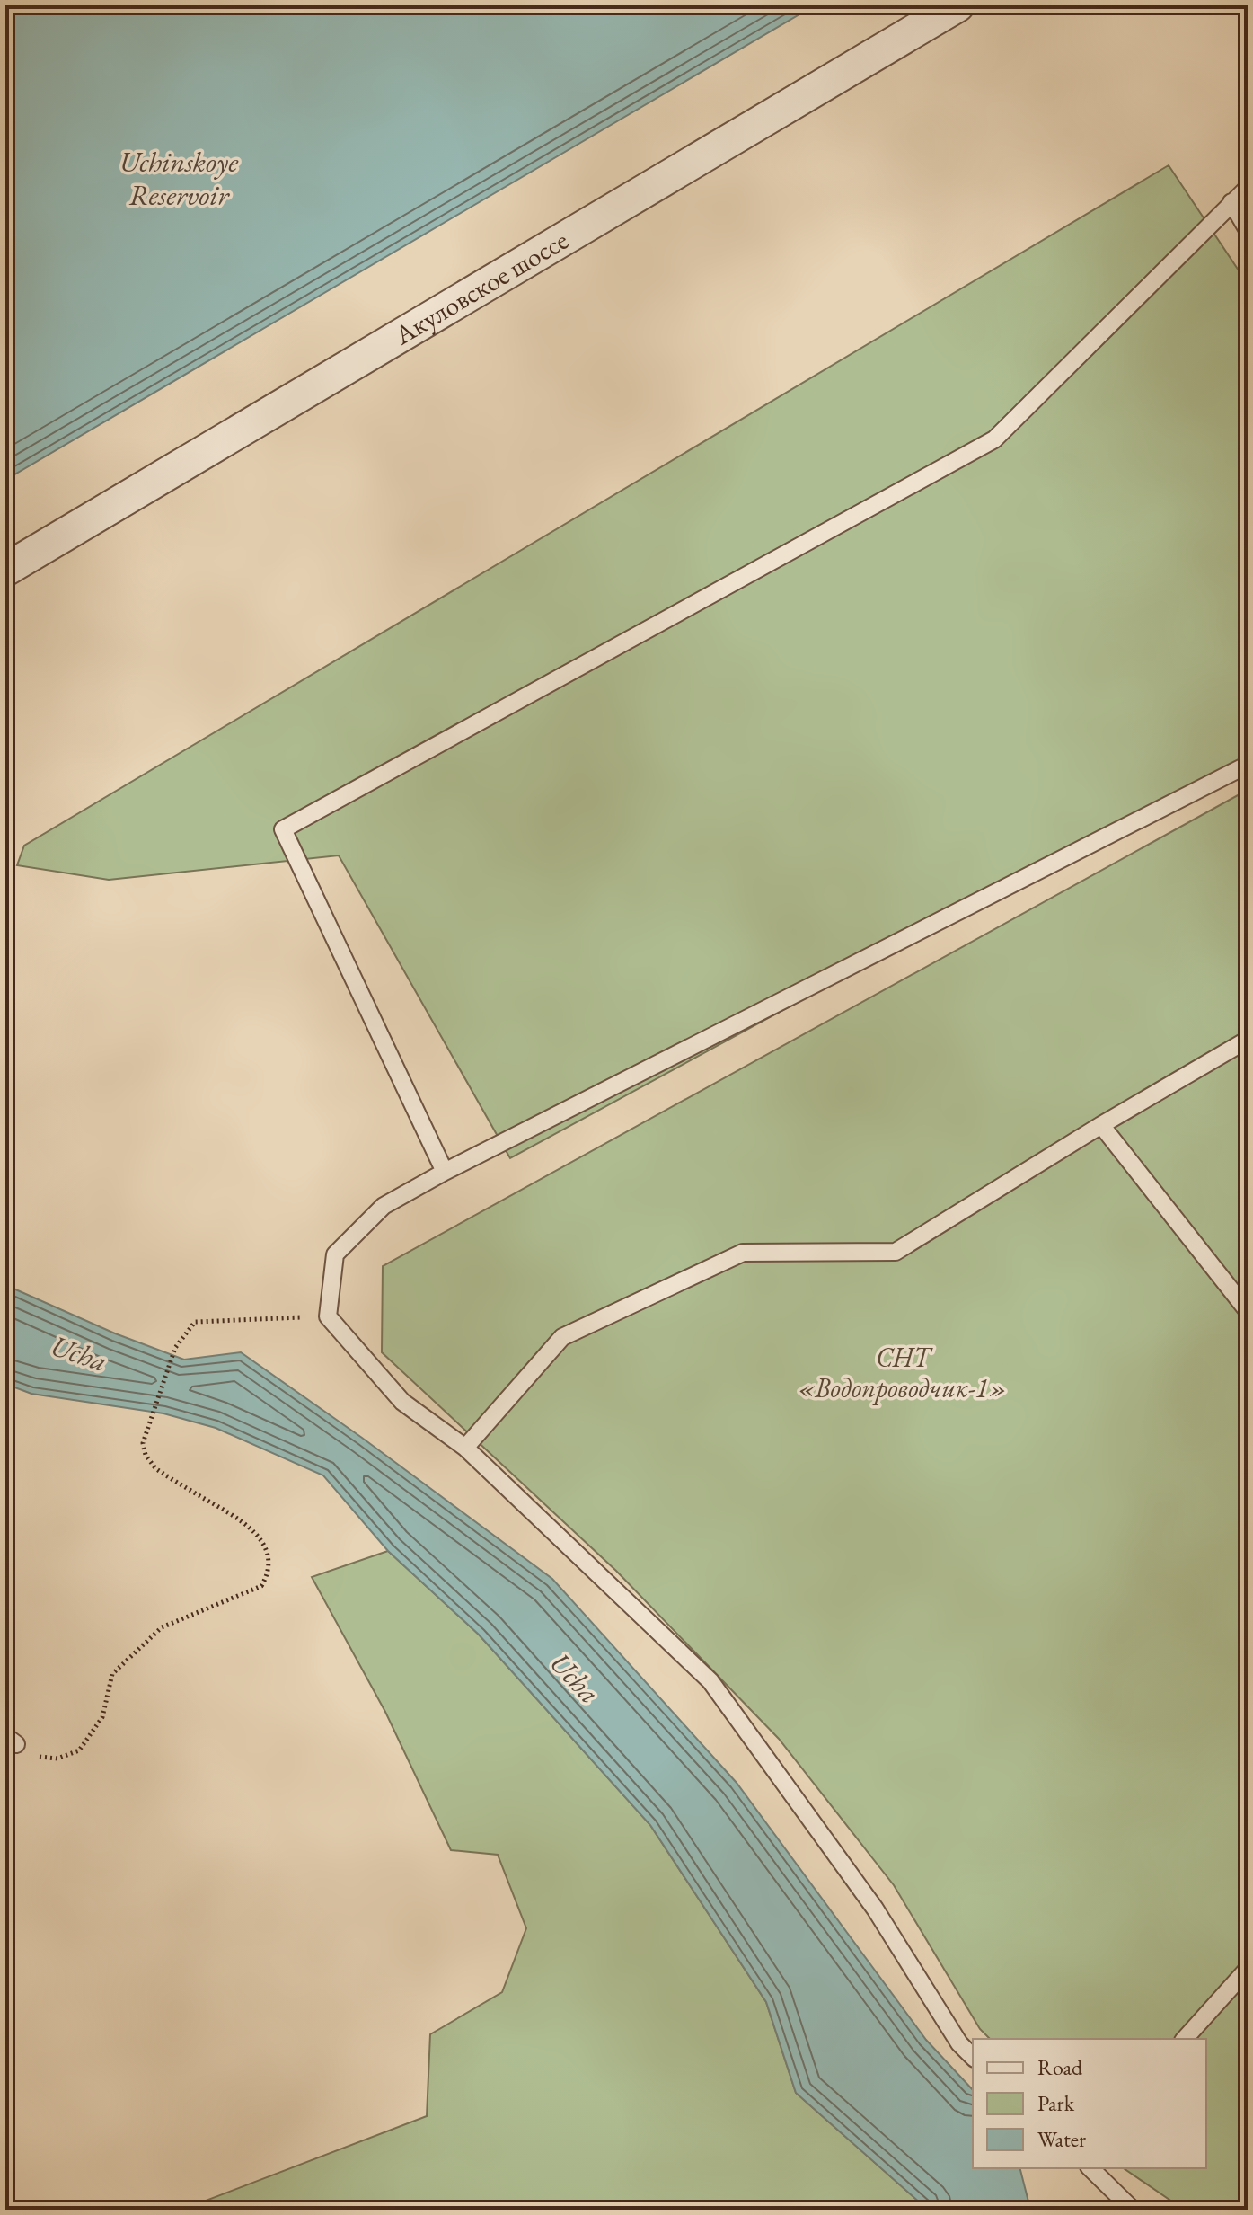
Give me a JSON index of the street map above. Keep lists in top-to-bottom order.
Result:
{
  "streets": {
    "street": ["Акуловское шоссе"]
  },
  "water": ["Uchinskoye Reservoir", "Ucha"],
  "parks": ["СНТ «Водопроводчик-1»"],
  "legend": ["Road", "Park", "Water"]
}
